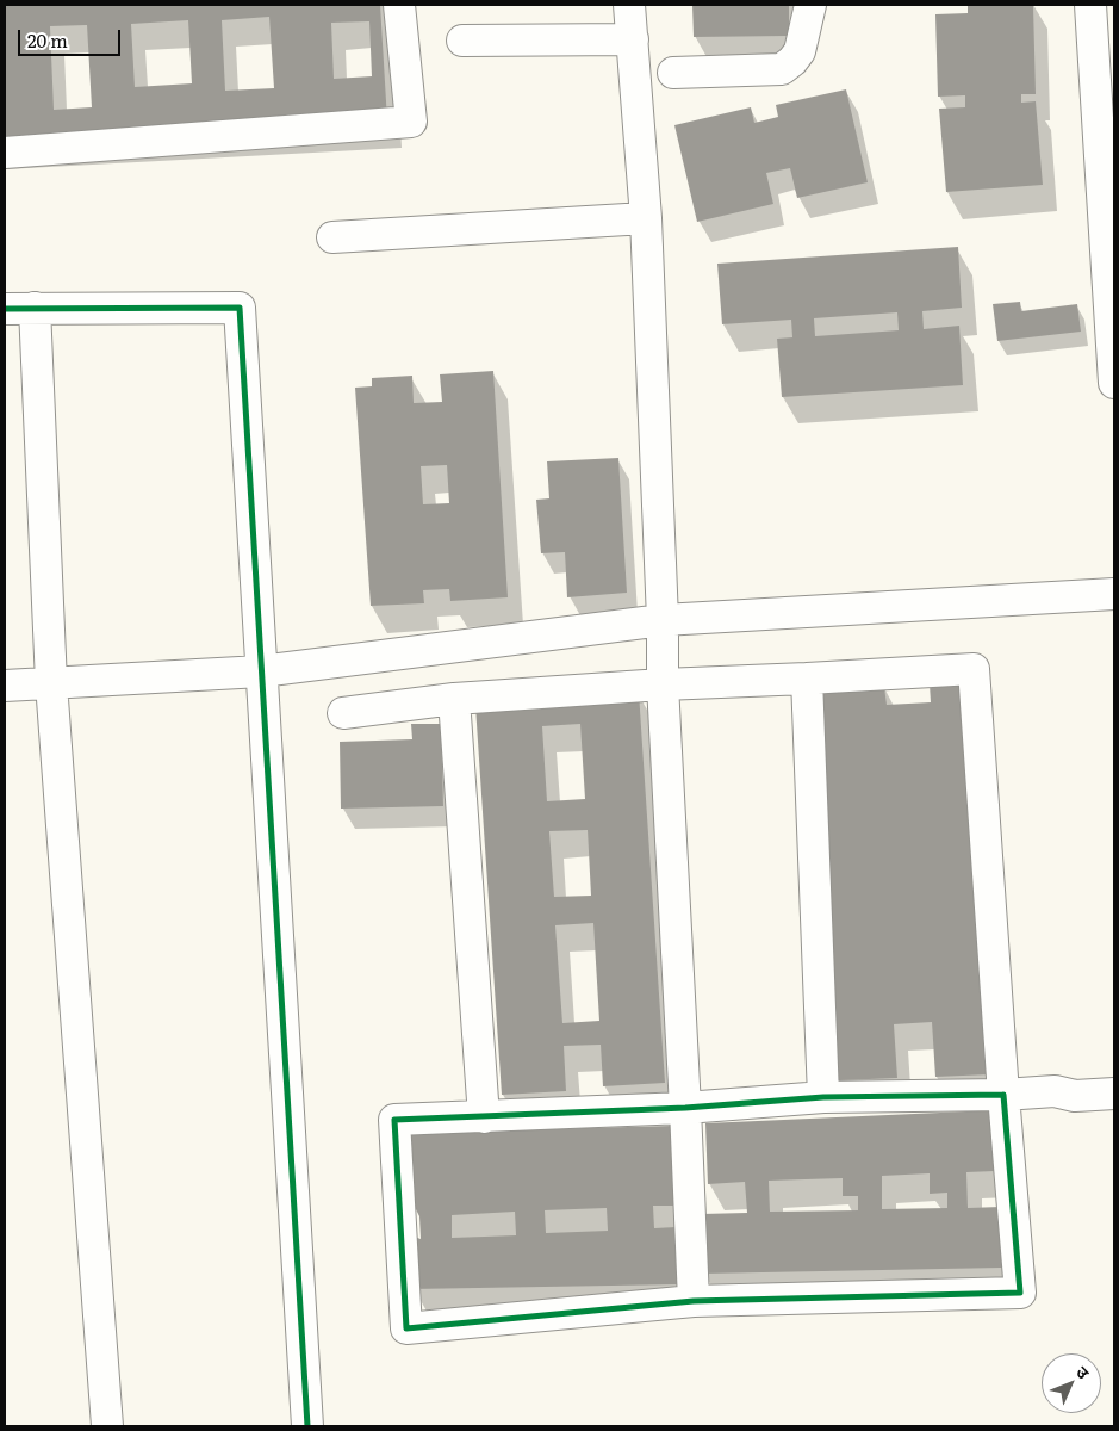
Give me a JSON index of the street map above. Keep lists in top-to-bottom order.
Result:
{
  "scale_bar": "20 m",
  "north": "top right"
}
